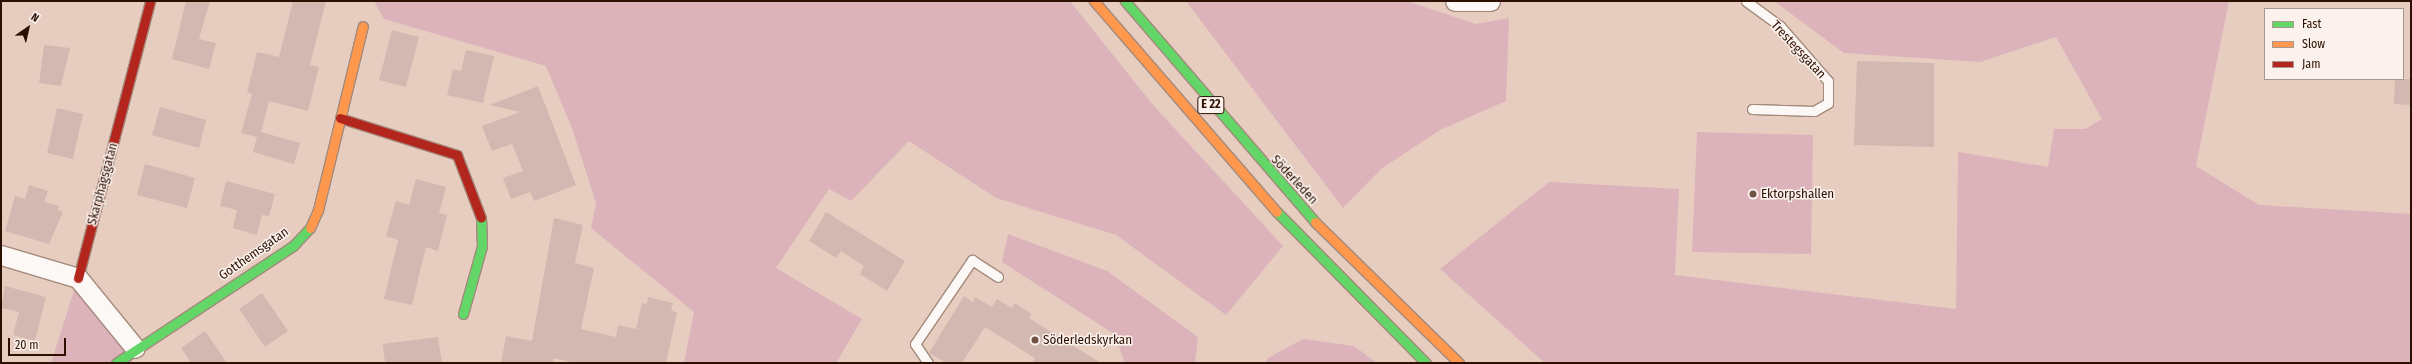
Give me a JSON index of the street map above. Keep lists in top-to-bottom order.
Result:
{
  "streets": {
    "main road": [
      "E 22",
      "Söderleden",
      "Skarphagsgatan",
      "Gotthemsgatan"
    ],
    "lane": ["Trestegsgatan"]
  },
  "places": ["Ektorpshallen", "Söderledskyrkan"],
  "legend": ["Fast", "Slow", "Jam"],
  "scale_bar": "20 m",
  "north": "top right"
}
